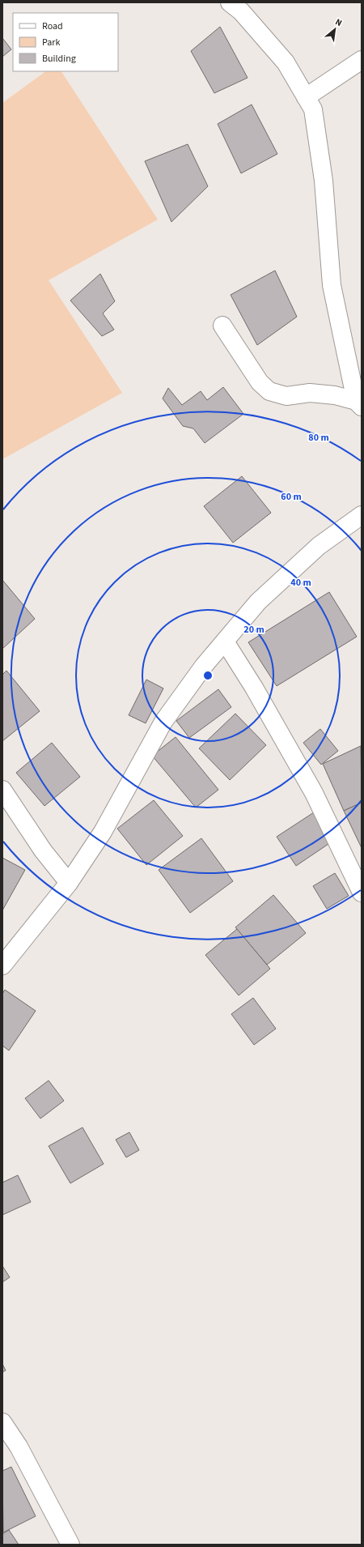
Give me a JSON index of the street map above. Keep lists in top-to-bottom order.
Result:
{
  "legend": ["Road", "Park", "Building"],
  "north": "top right",
  "rings": [
    "80 m",
    "60 m",
    "40 m",
    "20 m"
  ]
}
